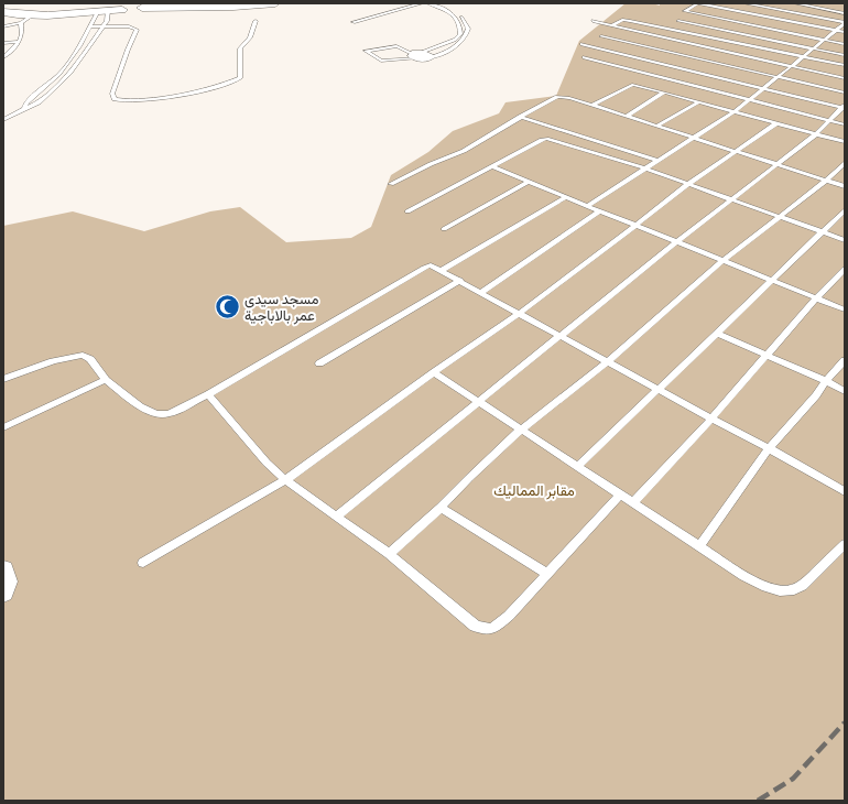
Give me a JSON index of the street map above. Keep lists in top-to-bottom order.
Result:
{
  "parks": ["مقابر المماليك"],
  "places": {
    "mosque": ["مسجد سيدى عمر بالاباجية"]
  }
}
